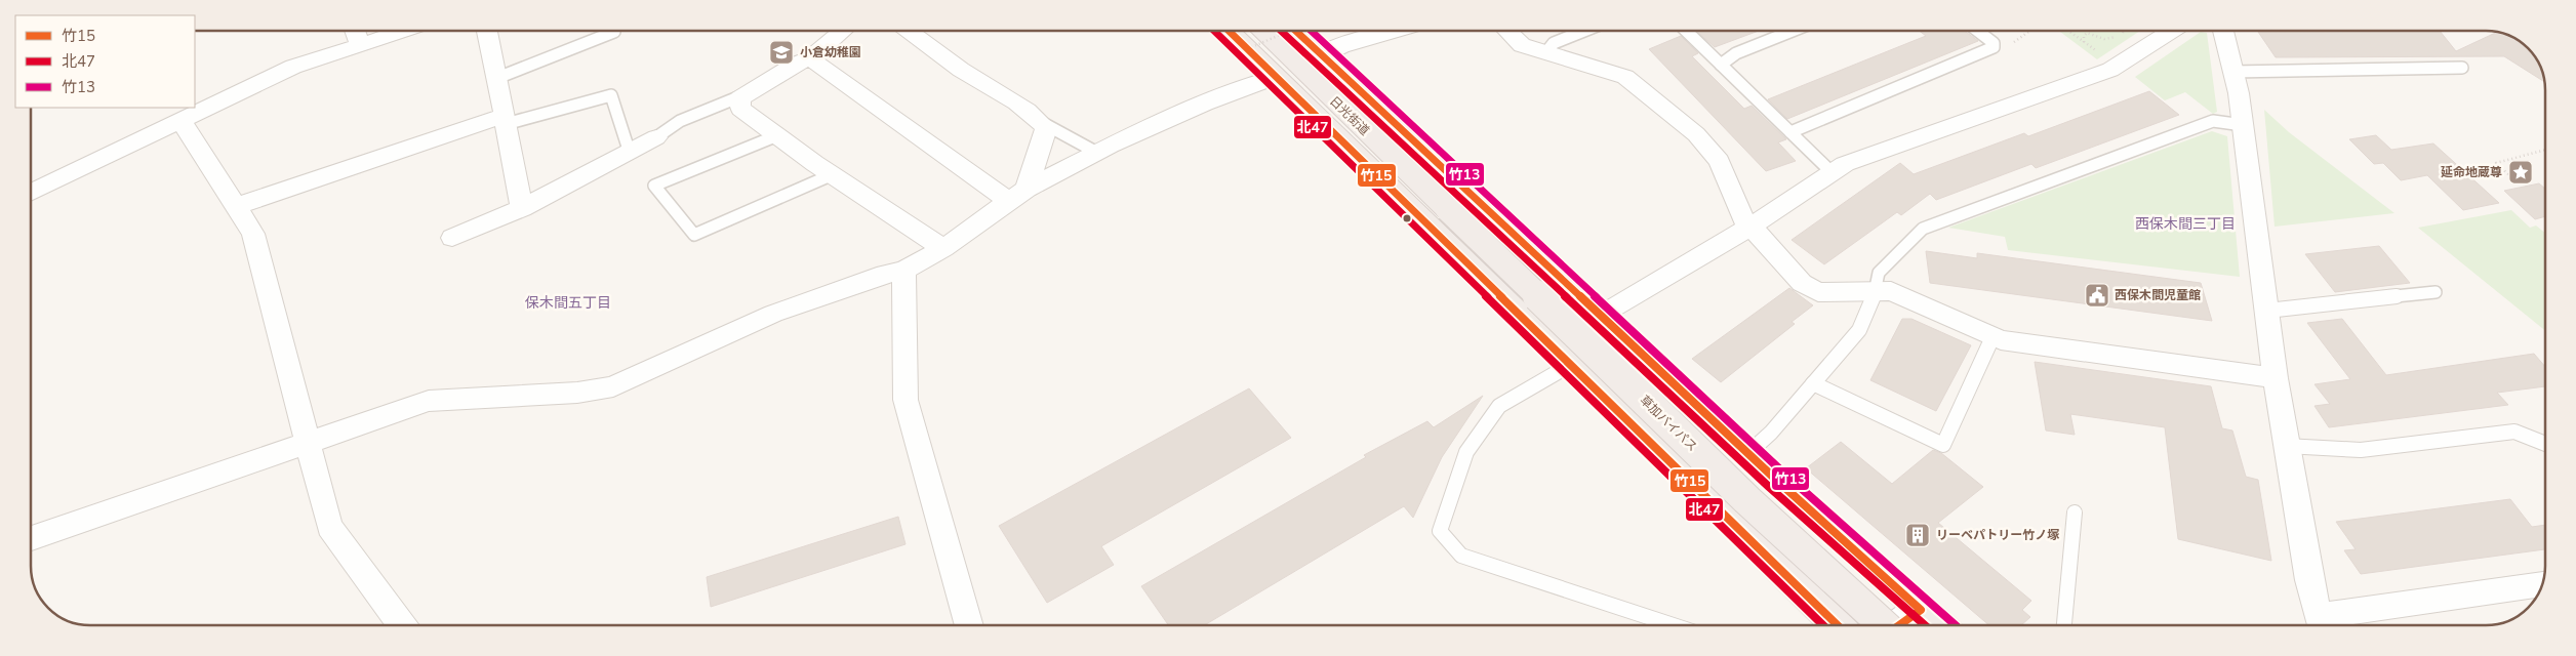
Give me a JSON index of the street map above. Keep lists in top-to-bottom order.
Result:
{
  "streets": {
    "highway": ["日光街道", "草加バイパス"]
  },
  "crossings": [
    ["日光街道", "草加バイパス"]
  ],
  "districts": ["西保木間三丁目", "保木間五丁目"],
  "places": {
    "school or university": ["小倉幼稚園"],
    "place": ["延命地蔵尊"],
    "public building": ["西保木間児童館"],
    "building": ["リーベパトリー竹ノ塚"]
  },
  "lines": ["transit line 竹15", "transit line 北47", "transit line 竹13"],
  "legend": ["竹15", "北47", "竹13"]
}
